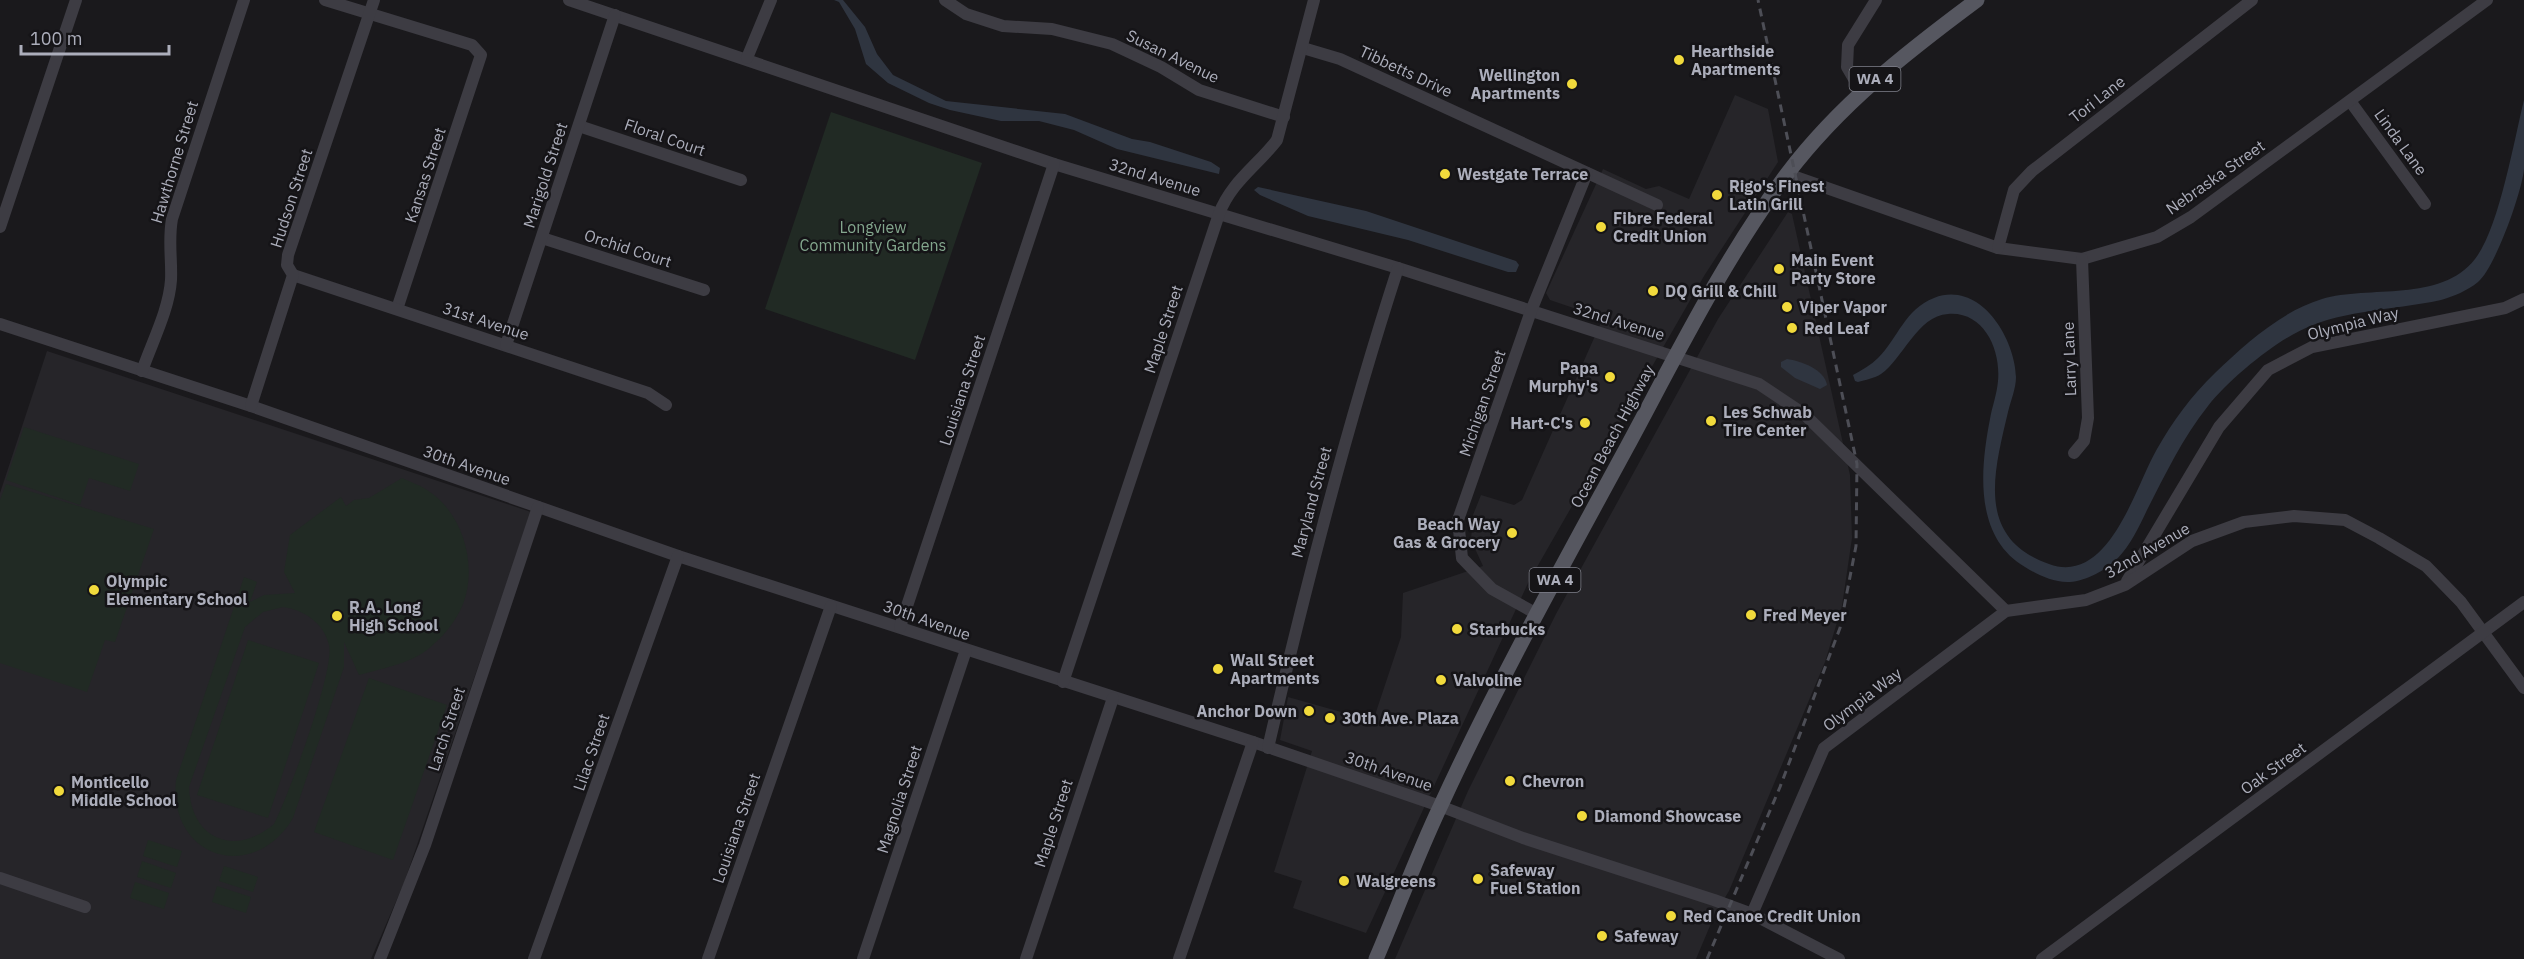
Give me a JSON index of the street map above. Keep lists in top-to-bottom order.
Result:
{
  "streets": {
    "main road": ["WA 4", "Ocean Beach Highway"],
    "street": [
      "Susan Avenue",
      "Tibbetts Drive",
      "Tori Lane",
      "Floral Court",
      "Linda Lane",
      "Hawthorne Street",
      "Kansas Street",
      "Marigold Street",
      "32nd Avenue",
      "Nebraska Street",
      "Hudson Street",
      "Orchid Court",
      "31st Avenue",
      "Olympia Way",
      "Maple Street",
      "Larry Lane",
      "Louisiana Street",
      "Michigan Street",
      "30th Avenue",
      "Maryland Street",
      "Larch Street",
      "Lilac Street",
      "Oak Street",
      "Magnolia Street"
    ]
  },
  "crossings": [
    ["Susan Avenue", "Maple Street"],
    ["Tibbetts Drive", "Maple Street"],
    ["Tibbetts Drive", "Michigan Street"],
    ["Tori Lane", "Nebraska Street"],
    ["Floral Court", "Marigold Street"],
    ["Linda Lane", "Nebraska Street"],
    ["Hawthorne Street", "30th Avenue"],
    ["Kansas Street", "Hudson Street"],
    ["Kansas Street", "31st Avenue"],
    ["Marigold Street", "32nd Avenue"],
    ["Marigold Street", "Orchid Court"],
    ["Marigold Street", "31st Avenue"],
    ["32nd Avenue", "Olympia Way"],
    ["32nd Avenue", "Maple Street"],
    ["32nd Avenue", "Louisiana Street"],
    ["32nd Avenue", "Michigan Street"],
    ["32nd Avenue", "Ocean Beach Highway"],
    ["32nd Avenue", "Maryland Street"],
    ["32nd Avenue", "Oak Street"],
    ["Nebraska Street", "Larry Lane"],
    ["Nebraska Street", "Ocean Beach Highway"],
    ["Hudson Street", "31st Avenue"],
    ["Hudson Street", "30th Avenue"],
    ["Olympia Way", "30th Avenue"],
    ["Maple Street", "30th Avenue"],
    ["Louisiana Street", "30th Avenue"],
    ["Michigan Street", "Ocean Beach Highway"],
    ["Ocean Beach Highway", "30th Avenue"],
    ["30th Avenue", "Maryland Street"],
    ["30th Avenue", "Larch Street"],
    ["30th Avenue", "Lilac Street"],
    ["30th Avenue", "Magnolia Street"]
  ],
  "parks": ["Longview Community Gardens"],
  "places": [
    "Hearthside Apartments",
    "Wellington Apartments",
    "Westgate Terrace",
    "Rigo's Finest Latin Grill",
    "Fibre Federal Credit Union",
    "Main Event Party Store",
    "DQ Grill & Chill",
    "Viper Vapor",
    "Red Leaf",
    "Papa Murphy's",
    "Les Schwab Tire Center",
    "Hart-C's",
    "Beach Way Gas & Grocery",
    "Olympic Elementary School",
    "Fred Meyer",
    "R.A. Long High School",
    "Starbucks",
    "Wall Street Apartments",
    "Valvoline",
    "Anchor Down",
    "30th Ave. Plaza",
    "Chevron",
    "Monticello Middle School",
    "Diamond Showcase",
    "Safeway Fuel Station",
    "Walgreens",
    "Red Canoe Credit Union",
    "Safeway"
  ],
  "scale_bar": "100 m"
}
